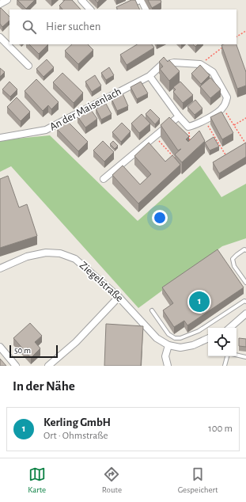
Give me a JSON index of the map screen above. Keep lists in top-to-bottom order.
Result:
{
  "streets": {
    "street": ["An der Maisenlach", "Ziegelstraße"]
  },
  "scale_bar": "50 m",
  "page": {
    "search": "Hier suchen",
    "pins": "1",
    "scale": "50 m",
    "heading": "In der Nähe",
    "list": [
      {
        "mark": "1",
        "name": "Kerling GmbH",
        "note": "Ort · Ohmstraße",
        "value": "100 m"
      }
    ],
    "nav": ["Karte", "Route", "Gespeichert"]
  }
}
